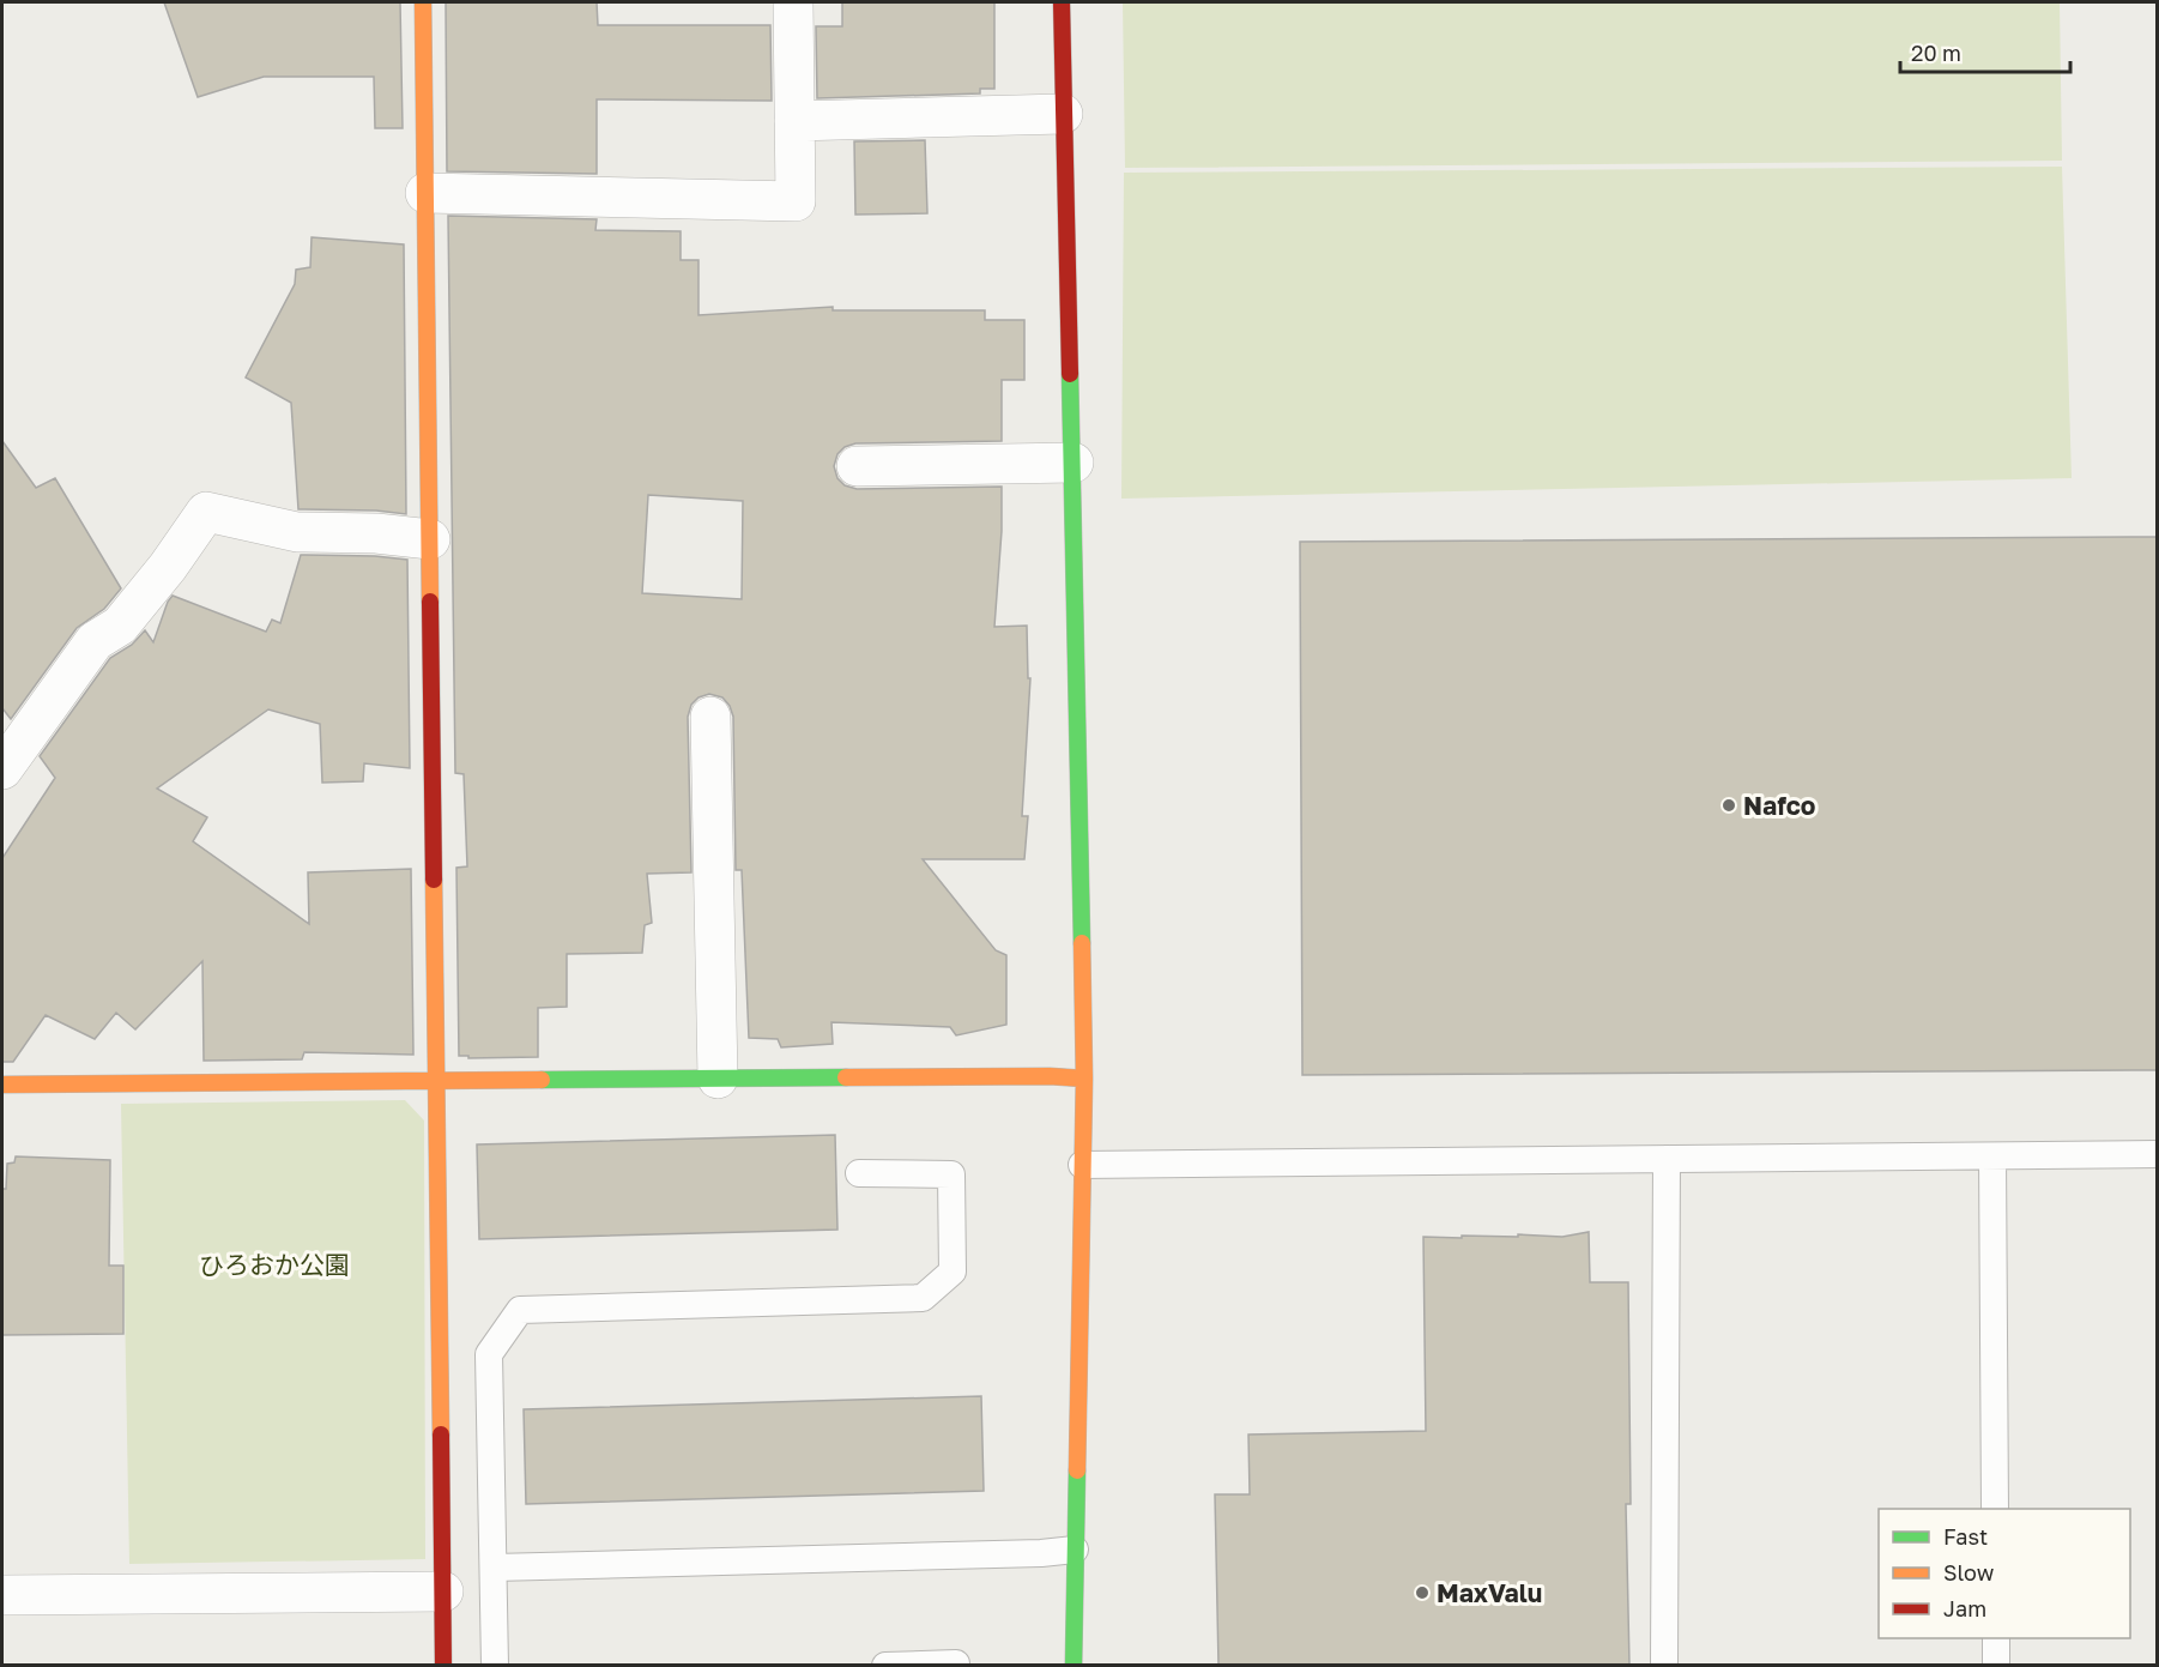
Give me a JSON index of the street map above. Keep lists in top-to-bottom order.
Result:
{
  "parks": ["ひろおか公園"],
  "places": ["Nafco", "MaxValu"],
  "legend": ["Fast", "Slow", "Jam"],
  "scale_bar": "20 m"
}
